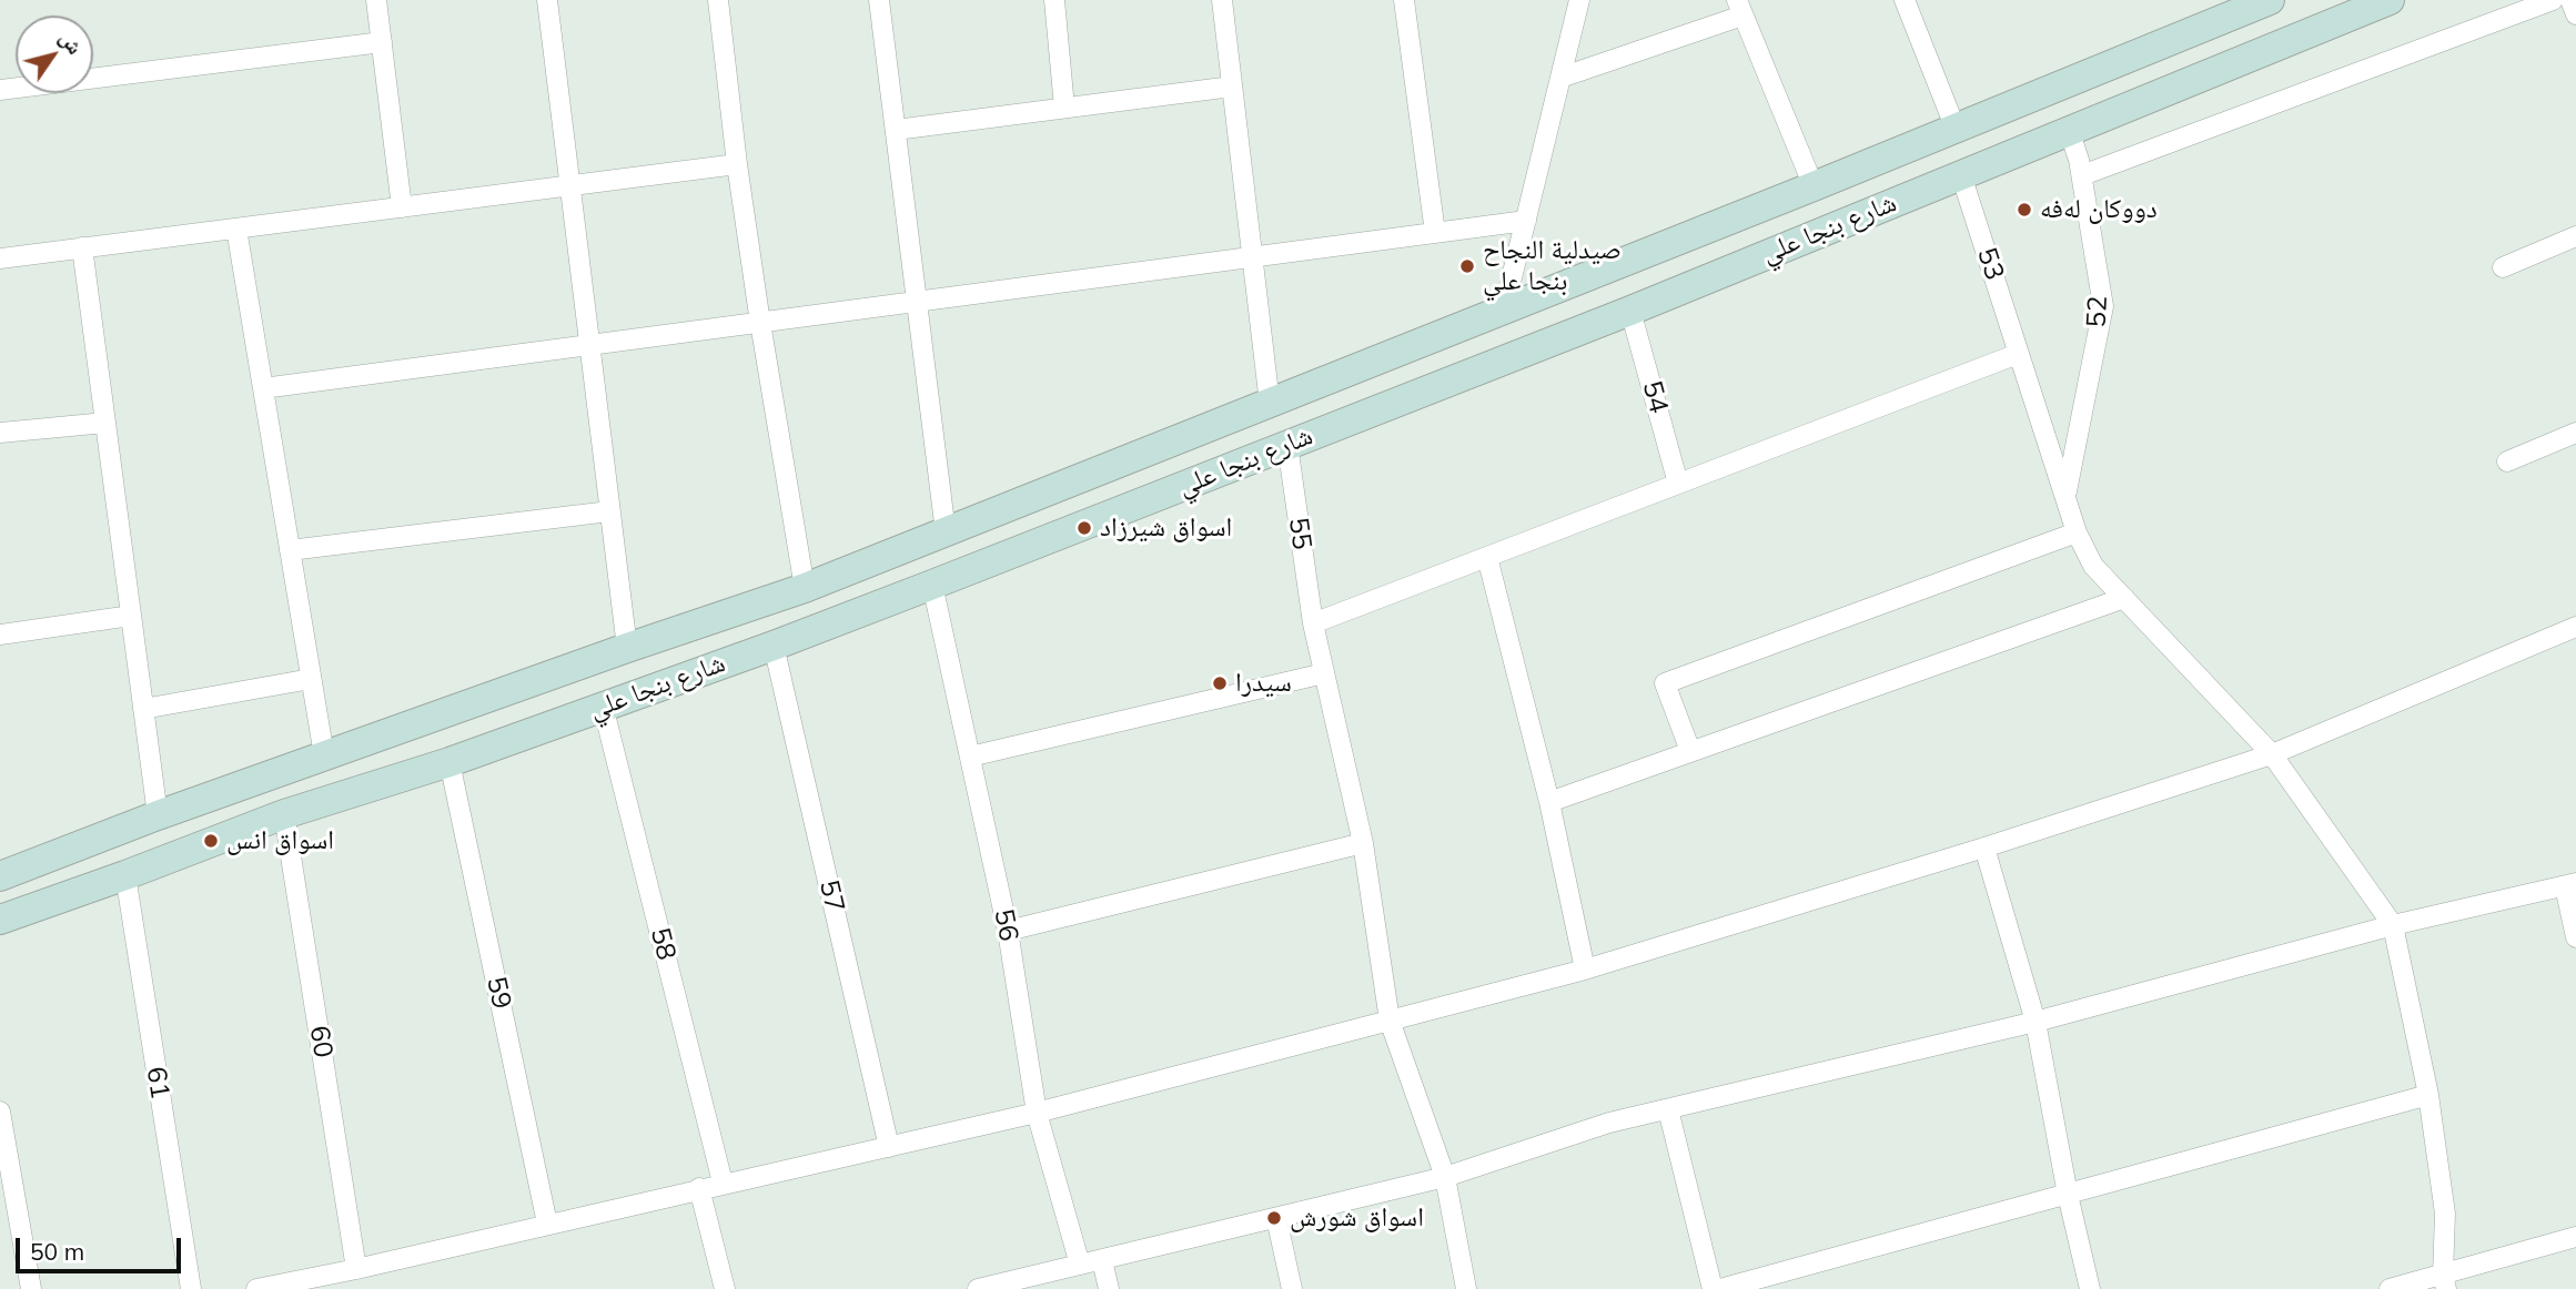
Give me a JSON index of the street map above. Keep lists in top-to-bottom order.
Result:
{
  "streets": {
    "main road": ["شارع بنجا علي"],
    "street": [
      "53",
      "52",
      "54",
      "55",
      "57",
      "56",
      "58",
      "59",
      "60",
      "61"
    ]
  },
  "crossings": [
    ["شارع بنجا علي", "53"],
    ["شارع بنجا علي", "52"],
    ["شارع بنجا علي", "54"],
    ["شارع بنجا علي", "55"],
    ["شارع بنجا علي", "57"],
    ["شارع بنجا علي", "56"],
    ["شارع بنجا علي", "58"],
    ["شارع بنجا علي", "59"],
    ["شارع بنجا علي", "60"],
    ["شارع بنجا علي", "61"],
    ["53", "52"]
  ],
  "places": [
    "دووكان لەفە",
    "صيدلية النجاح بنجا علي",
    "اسواق شيرزاد",
    "سيدرا",
    "اسواق انس",
    "اسواق شورش"
  ],
  "scale_bar": "50 m",
  "north": "top right"
}
